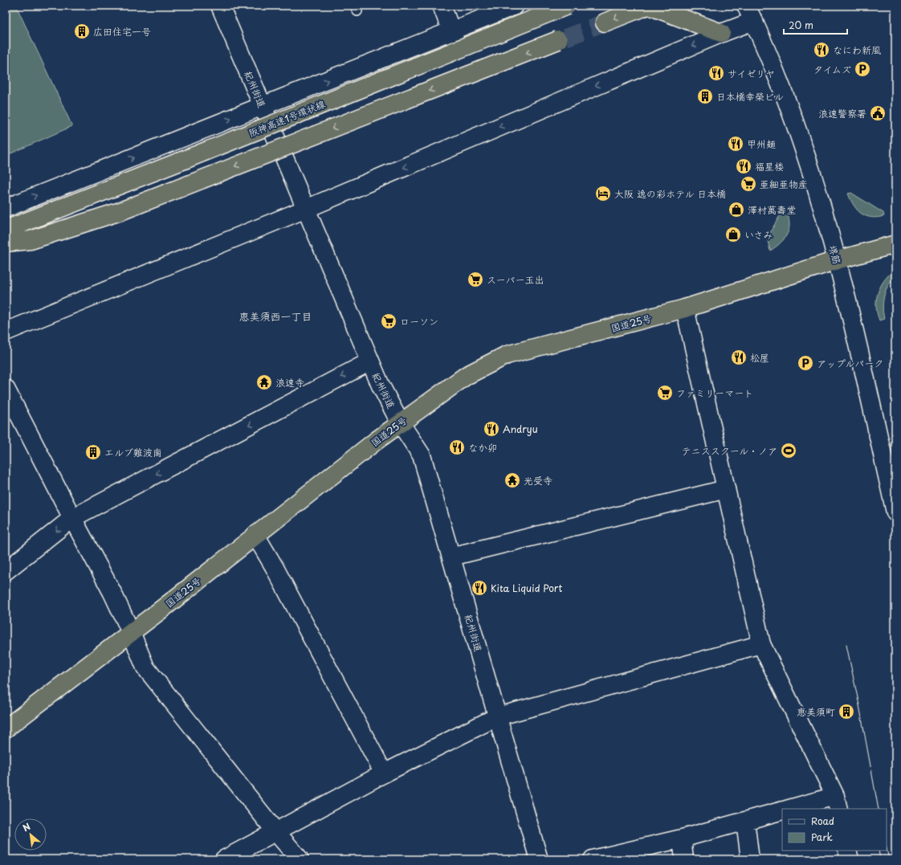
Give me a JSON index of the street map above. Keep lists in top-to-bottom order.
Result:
{
  "streets": {
    "highway": ["阪神高速1号環状線", "国道25号"],
    "street": ["紀州街道", "堺筋"]
  },
  "crossings": [
    ["紀州街道", "国道25号"],
    ["堺筋", "国道25号"]
  ],
  "districts": ["恵美須西一丁目"],
  "places": {
    "building": [
      "広田住宅一号",
      "日本橋幸榮ビル",
      "エルブ難波南",
      "恵美須町"
    ],
    "restaurant": [
      "なにわ新風",
      "サイゼリヤ",
      "甲州麺",
      "福星楼",
      "松屋",
      "Andryu",
      "なか卯",
      "Kita Liquid Port"
    ],
    "parking": ["タイムズ", "アップルパーク"],
    "public building": ["浪速警察署"],
    "supermarket": [
      "亜細亜物産",
      "スーパー玉出",
      "ローソン",
      "ファミリーマート"
    ],
    "hotel": ["大阪 逸の彩ホテル 日本橋"],
    "shop": ["澤村萬壽堂", "いさみ"],
    "temple": ["浪速寺", "光受寺"],
    "sports": ["テニススクール・ノア"]
  },
  "legend": ["Road", "Park"],
  "scale_bar": "20 m",
  "north": "top left"
}
